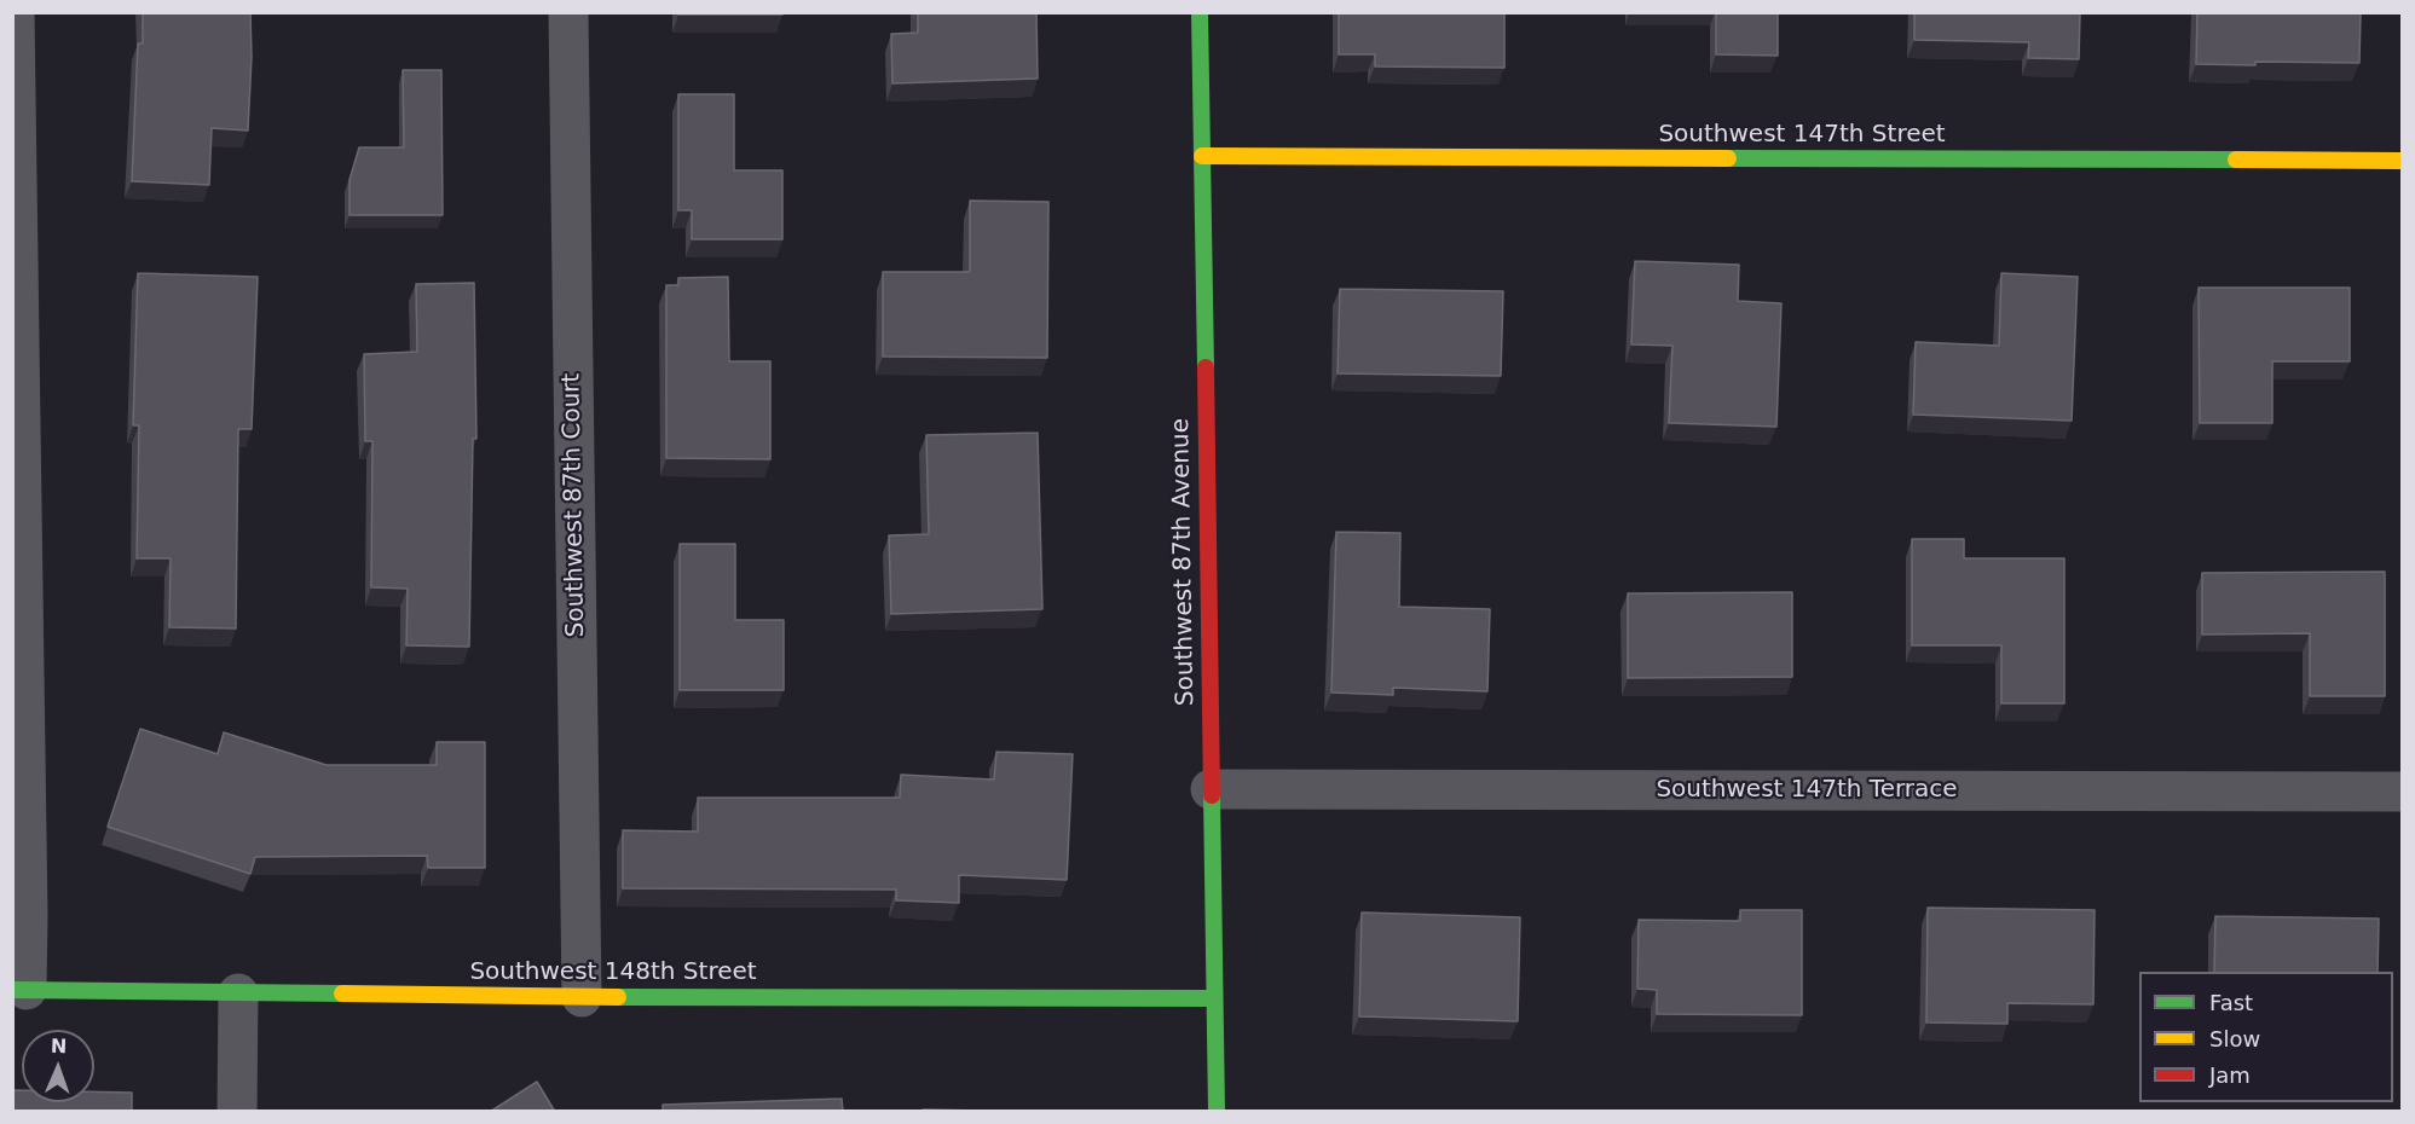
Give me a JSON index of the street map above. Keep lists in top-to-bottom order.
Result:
{
  "streets": {
    "street": [
      "Southwest 147th Street",
      "Southwest 87th Court",
      "Southwest 87th Avenue",
      "Southwest 147th Terrace",
      "Southwest 148th Street"
    ]
  },
  "crossings": [
    ["Southwest 147th Street", "Southwest 87th Avenue"],
    ["Southwest 87th Court", "Southwest 148th Street"],
    ["Southwest 87th Avenue", "Southwest 147th Terrace"],
    ["Southwest 87th Avenue", "Southwest 148th Street"]
  ],
  "legend": ["Fast", "Slow", "Jam"],
  "north": "top"
}
